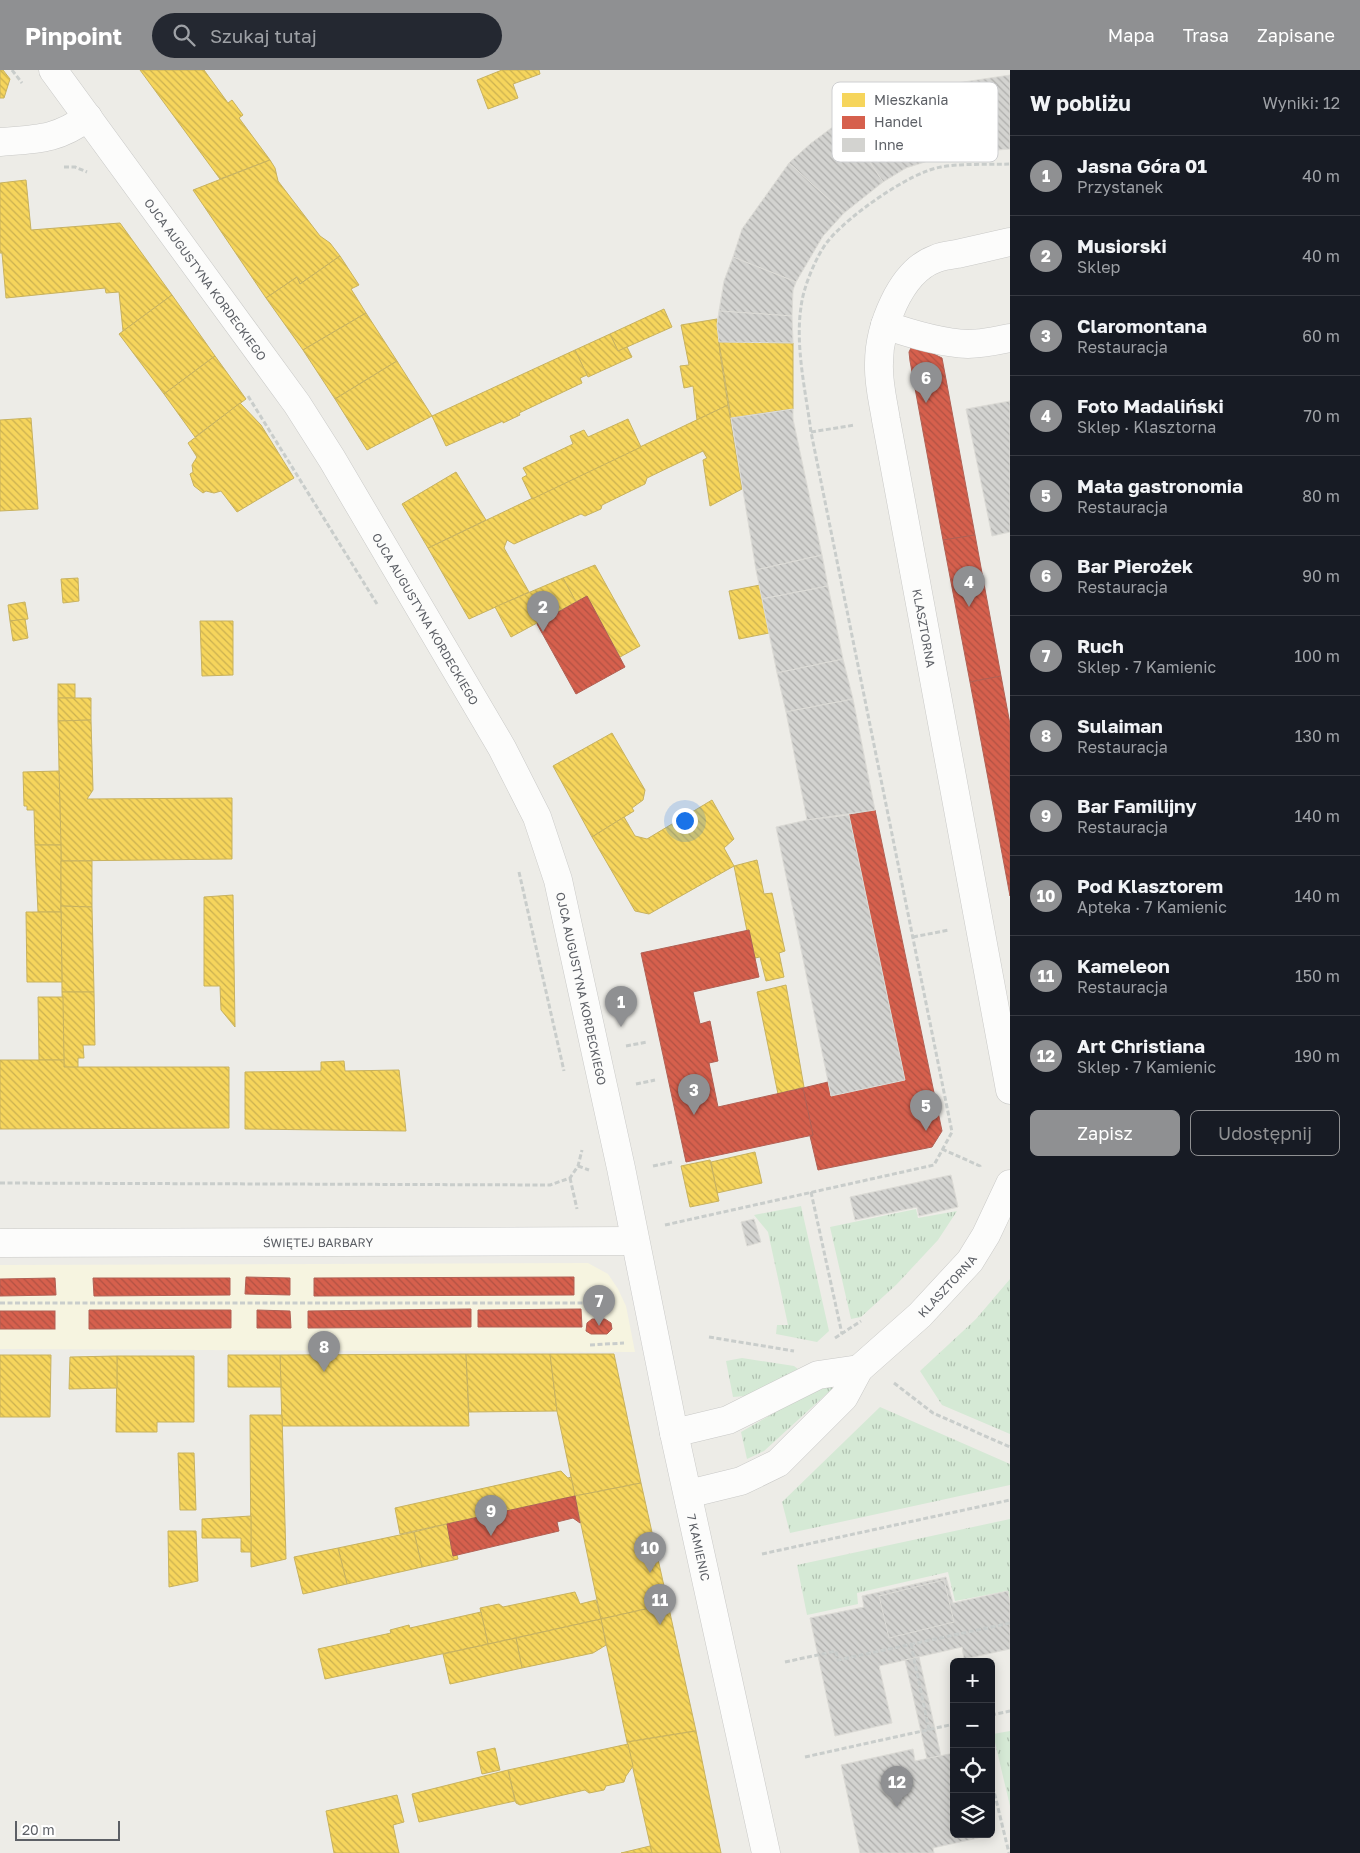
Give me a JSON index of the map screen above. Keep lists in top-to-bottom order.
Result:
{
  "streets": {
    "street": [
      "OJCA AUGUSTYNA KORDECKIEGO",
      "KLASZTORNA",
      "ŚWIĘTEJ BARBARY",
      "7 KAMIENIC"
    ]
  },
  "crossings": [
    ["OJCA AUGUSTYNA KORDECKIEGO", "ŚWIĘTEJ BARBARY"],
    ["OJCA AUGUSTYNA KORDECKIEGO", "7 KAMIENIC"],
    ["KLASZTORNA", "7 KAMIENIC"],
    ["ŚWIĘTEJ BARBARY", "7 KAMIENIC"]
  ],
  "legend": ["Mieszkania", "Handel", "Inne"],
  "scale_bar": "20 m",
  "page": {
    "header": "Pinpoint",
    "search": "Szukaj tutaj",
    "nav": ["Mapa", "Trasa", "Zapisane"],
    "heading": ["W pobliżu", "Wyniki: 12"],
    "list": [
      {
        "mark": "1",
        "name": "Jasna Góra 01",
        "note": "Przystanek",
        "value": "40 m"
      },
      {
        "mark": "2",
        "name": "Musiorski",
        "note": "Sklep",
        "value": "40 m"
      },
      {
        "mark": "3",
        "name": "Claromontana",
        "note": "Restauracja",
        "value": "60 m"
      },
      {
        "mark": "4",
        "name": "Foto Madaliński",
        "note": "Sklep · Klasztorna",
        "value": "70 m"
      },
      {
        "mark": "5",
        "name": "Mała gastronomia",
        "note": "Restauracja",
        "value": "80 m"
      },
      {
        "mark": "6",
        "name": "Bar Pierożek",
        "note": "Restauracja",
        "value": "90 m"
      },
      {
        "mark": "7",
        "name": "Ruch",
        "note": "Sklep · 7 Kamienic",
        "value": "100 m"
      },
      {
        "mark": "8",
        "name": "Sulaiman",
        "note": "Restauracja",
        "value": "130 m"
      },
      {
        "mark": "9",
        "name": "Bar Familijny",
        "note": "Restauracja",
        "value": "140 m"
      },
      {
        "mark": "10",
        "name": "Pod Klasztorem",
        "note": "Apteka · 7 Kamienic",
        "value": "140 m"
      },
      {
        "mark": "11",
        "name": "Kameleon",
        "note": "Restauracja",
        "value": "150 m"
      },
      {
        "mark": "12",
        "name": "Art Christiana",
        "note": "Sklep · 7 Kamienic",
        "value": "190 m"
      }
    ],
    "pins": [
      "6",
      "4",
      "2",
      "1",
      "3",
      "5",
      "7",
      "8",
      "9",
      "10",
      "11",
      "12"
    ],
    "buttons": ["Zapisz", "Udostępnij"],
    "map_buttons": ["+", "−"],
    "scale": "20 m"
  }
}
